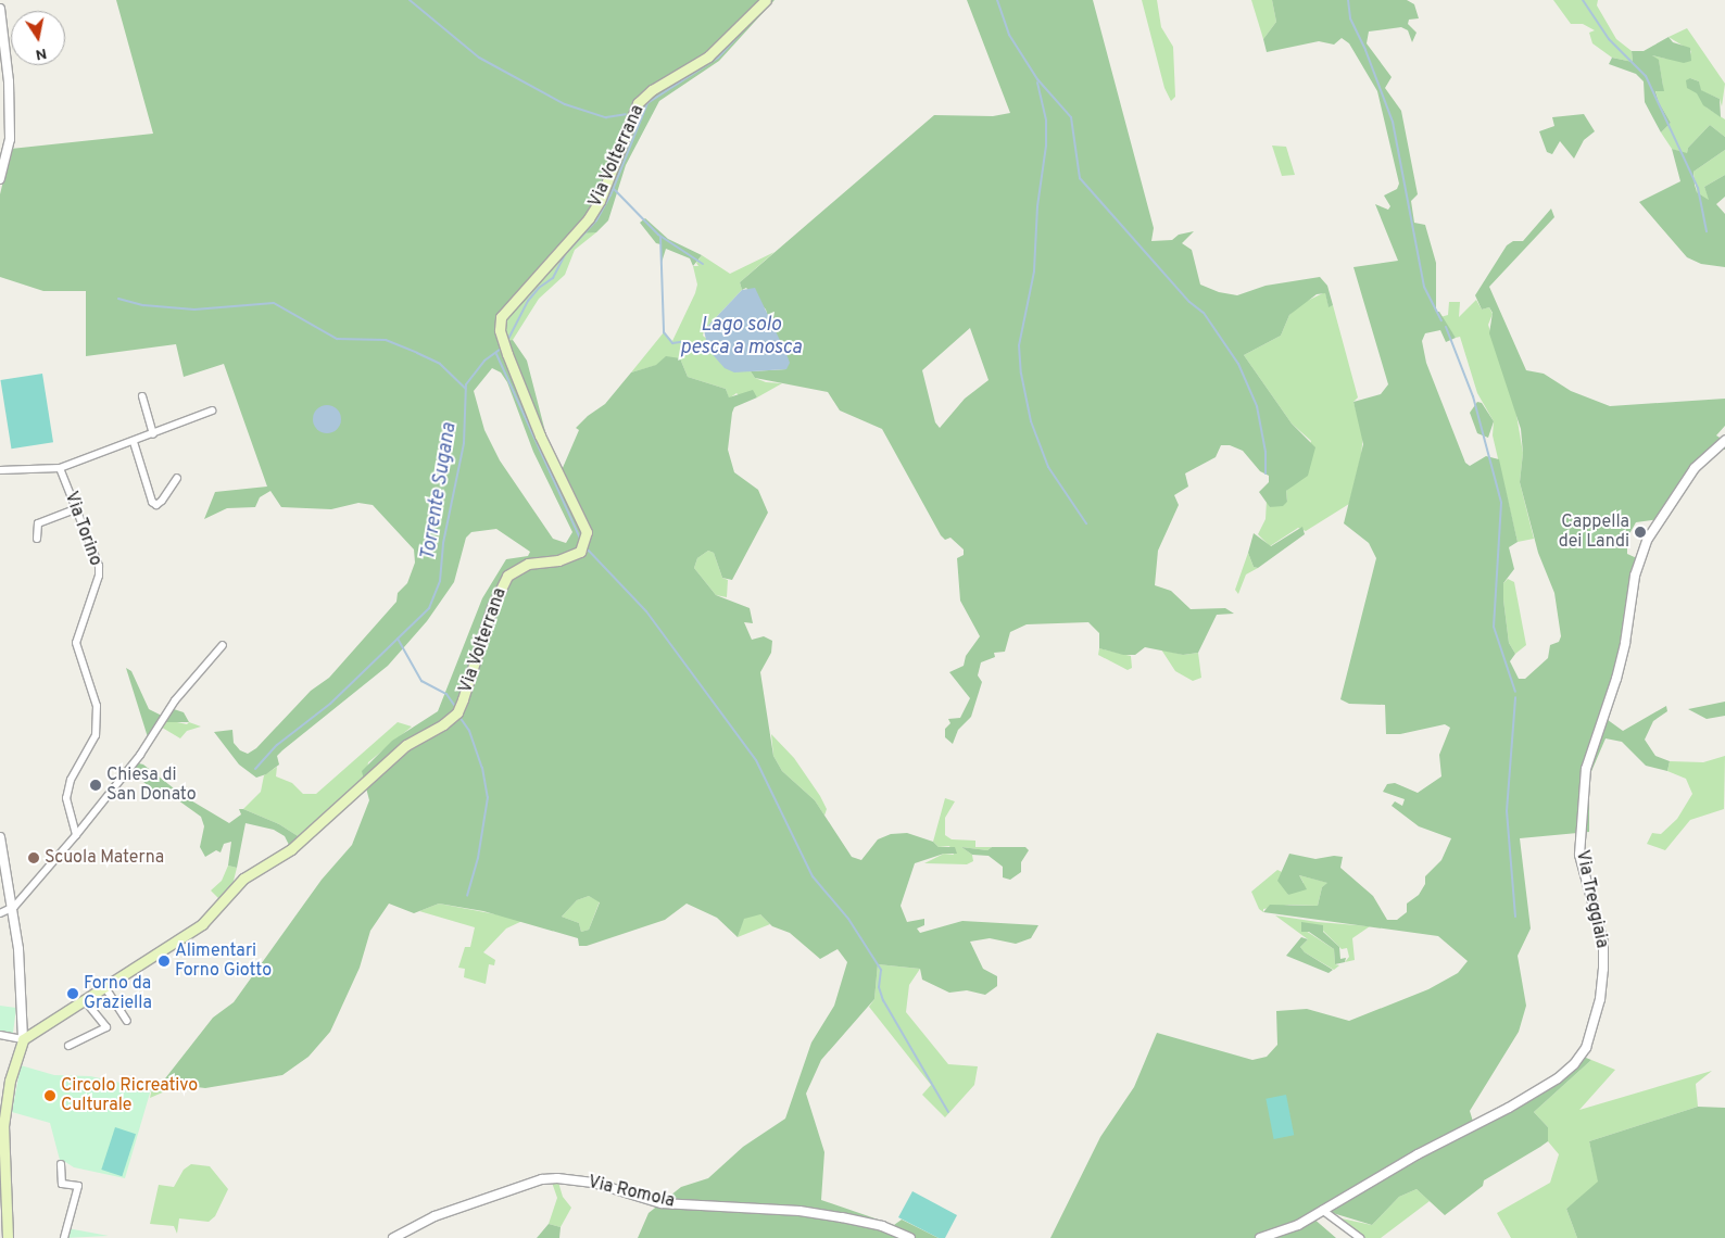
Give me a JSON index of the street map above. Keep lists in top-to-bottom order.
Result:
{
  "streets": {
    "main road": ["Via Volterrana"],
    "street": ["Via Torino", "Via Treggiaia", "Via Romola"]
  },
  "water": ["Lago solo pesca a mosca", "Torrente Sugana"],
  "places": [
    "Cappella dei Landi",
    "Chiesa di San Donato",
    "Scuola Materna",
    "Alimentari Forno Giotto",
    "Forno da Graziella",
    "Circolo Ricreativo Culturale"
  ],
  "north": "bottom"
}
